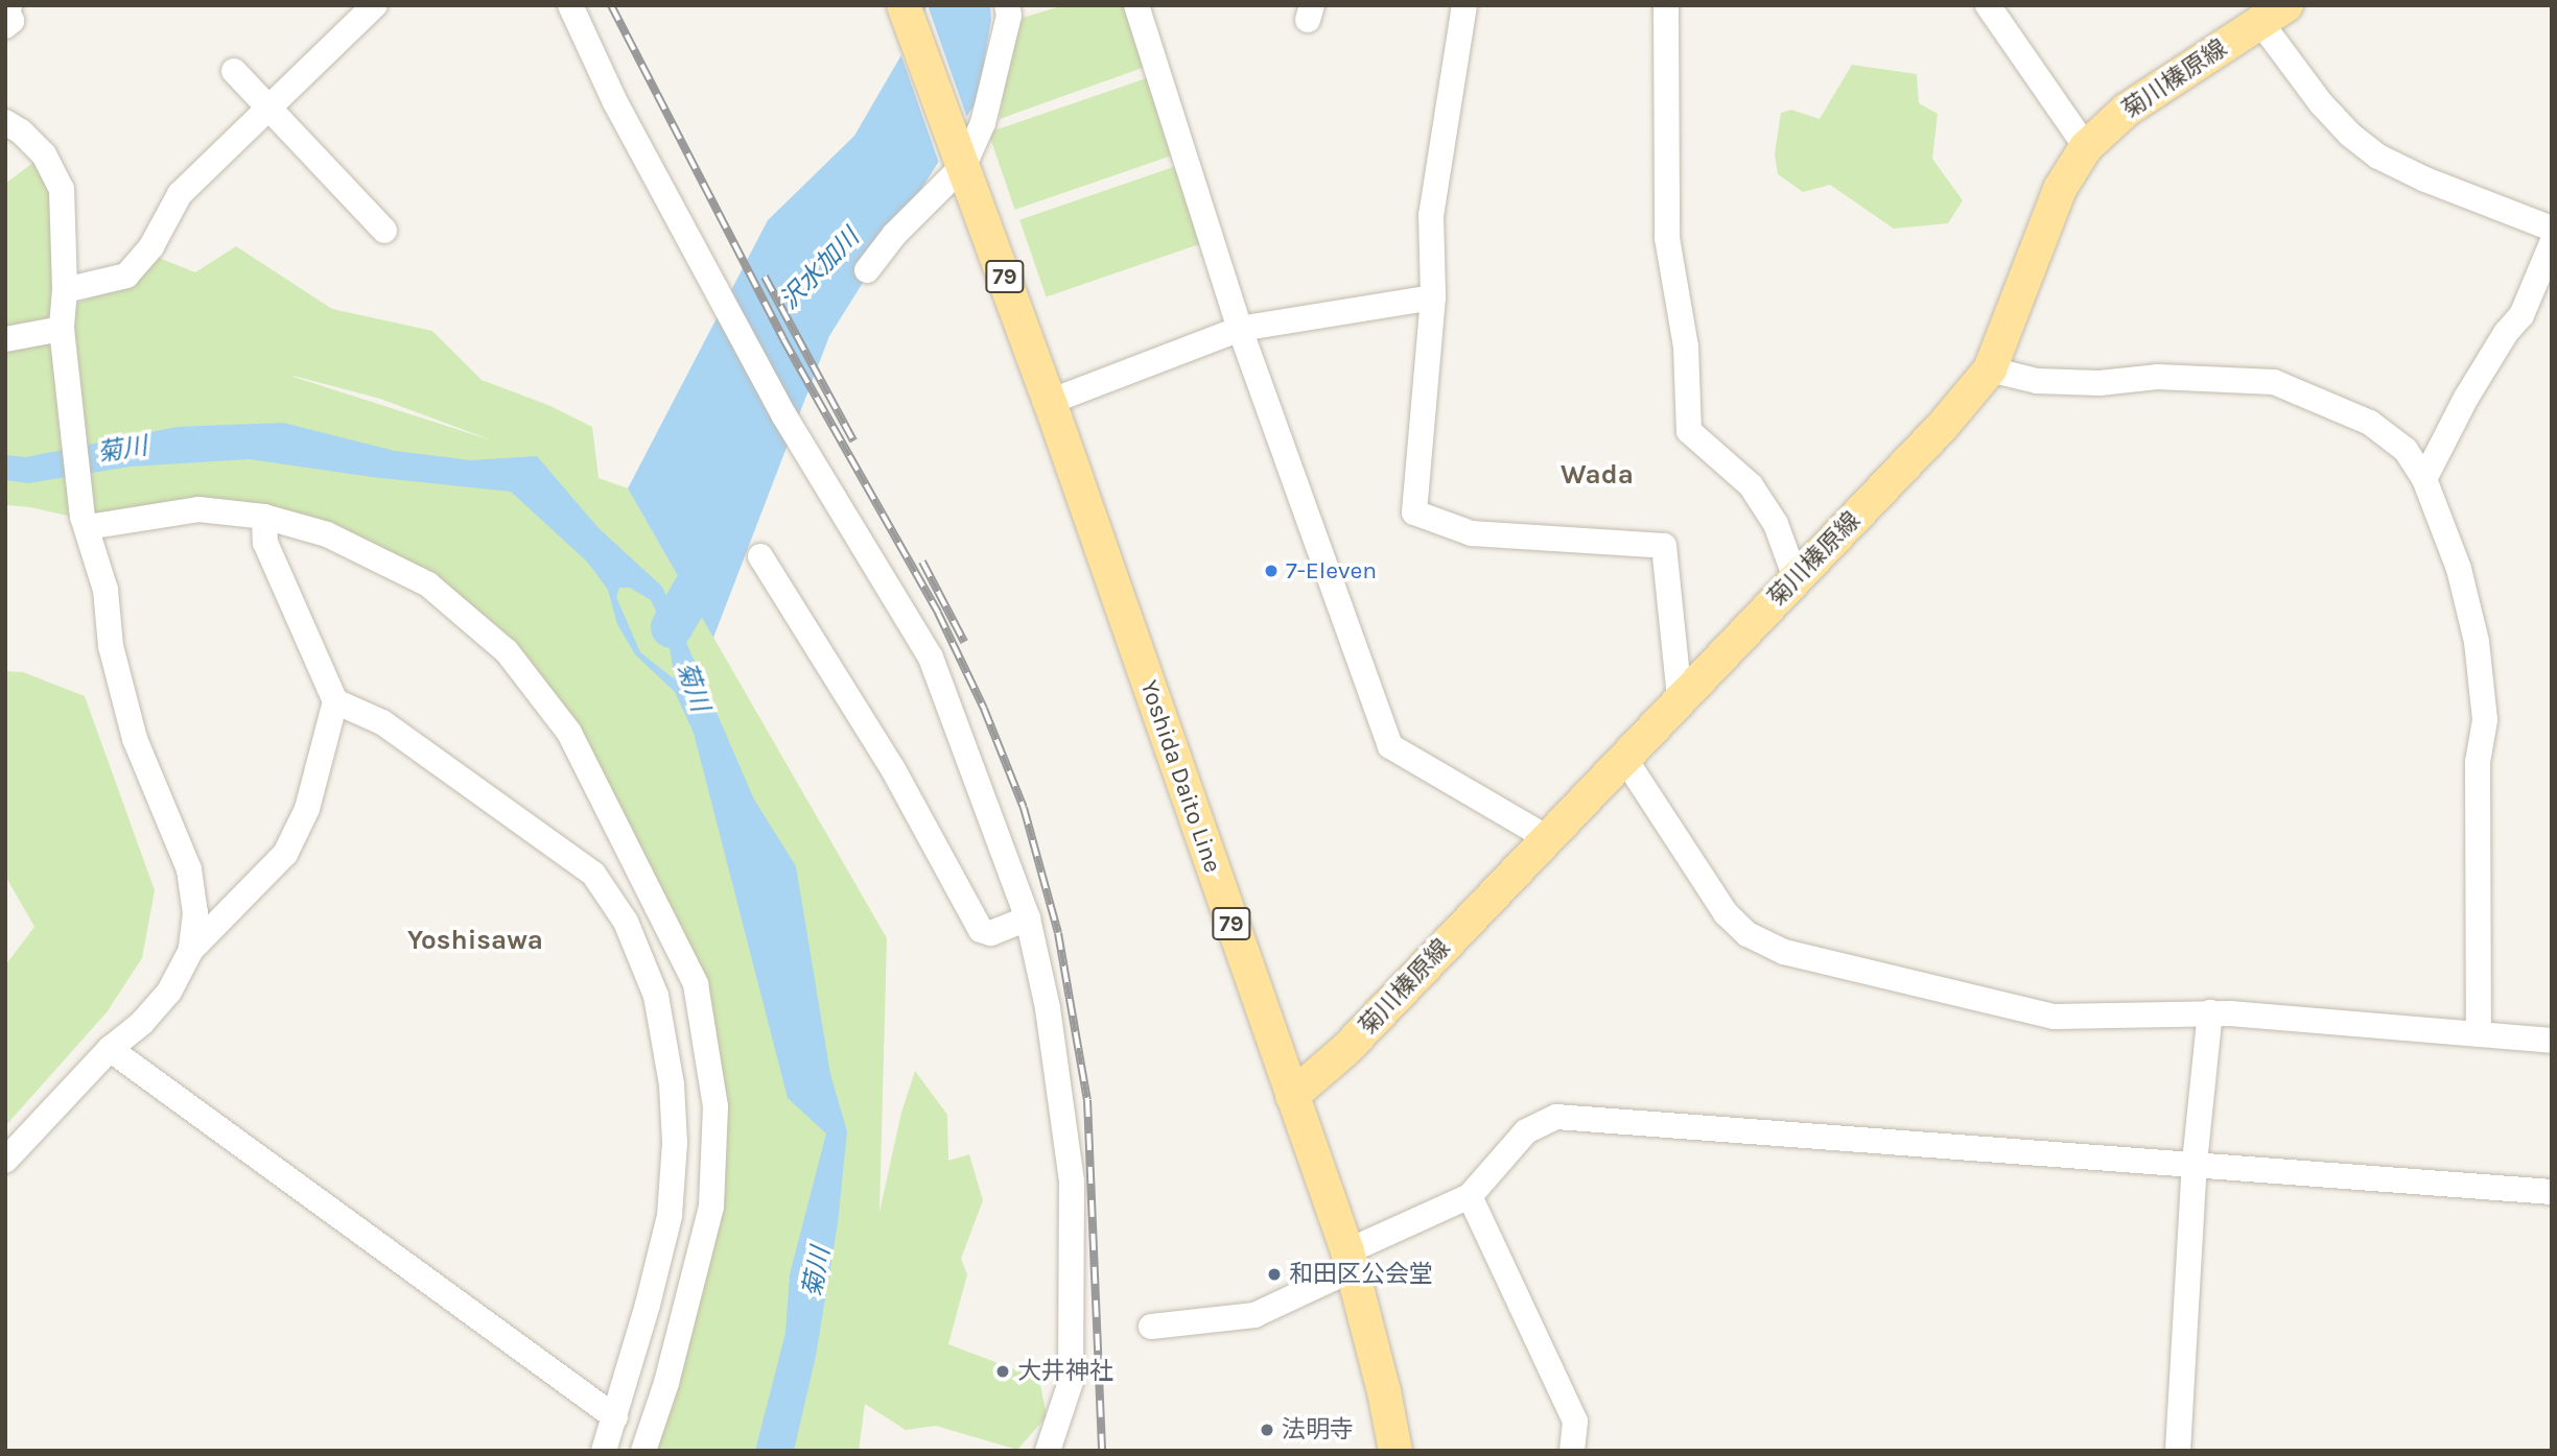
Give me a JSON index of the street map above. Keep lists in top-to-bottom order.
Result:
{
  "streets": {
    "main road": ["菊川榛原線", "79", "Yoshida Daito Line"]
  },
  "crossings": [
    ["菊川榛原線", "Yoshida Daito Line"],
    ["79", "Yoshida Daito Line"]
  ],
  "districts": ["Wada", "Yoshisawa"],
  "water": ["沢水加川", "菊川"],
  "places": [
    "7-Eleven",
    "和田区公会堂",
    "大井神社",
    "法明寺"
  ]
}
